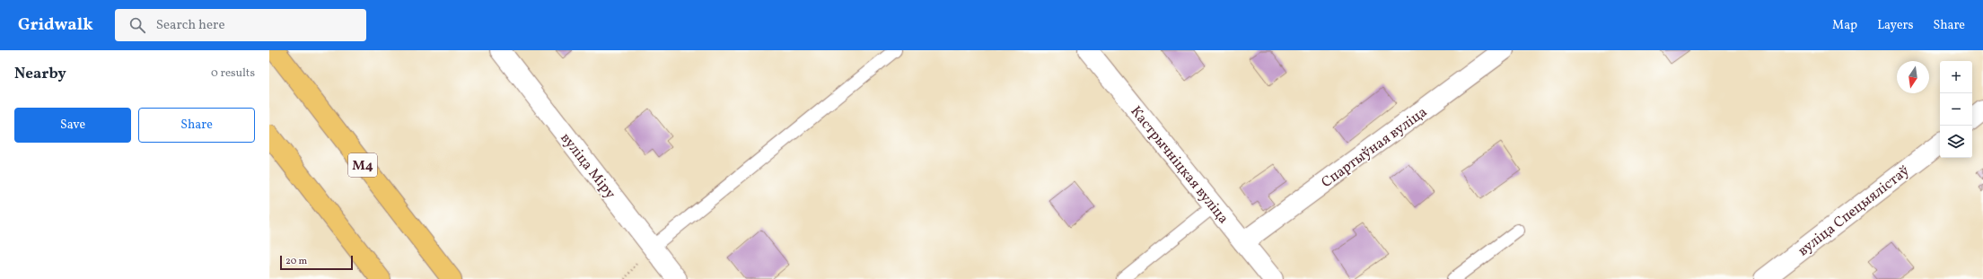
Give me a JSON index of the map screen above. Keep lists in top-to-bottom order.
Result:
{
  "streets": {
    "highway": ["М4"],
    "street": [
      "Спартыўная вуліца",
      "Кастрычніцкая вуліца",
      "вуліца Міру",
      "вуліца Спецыялістаў"
    ]
  },
  "crossings": [
    ["Спартыўная вуліца", "Кастрычніцкая вуліца"]
  ],
  "scale_bar": "20 m",
  "north": "bottom",
  "page": {
    "header": "Gridwalk",
    "search": "Search here",
    "nav": ["Map", "Layers", "Share"],
    "heading": ["Nearby", "0 results"],
    "map_buttons": ["+", "−"],
    "buttons": ["Save", "Share"],
    "scale": "20 m"
  }
}
